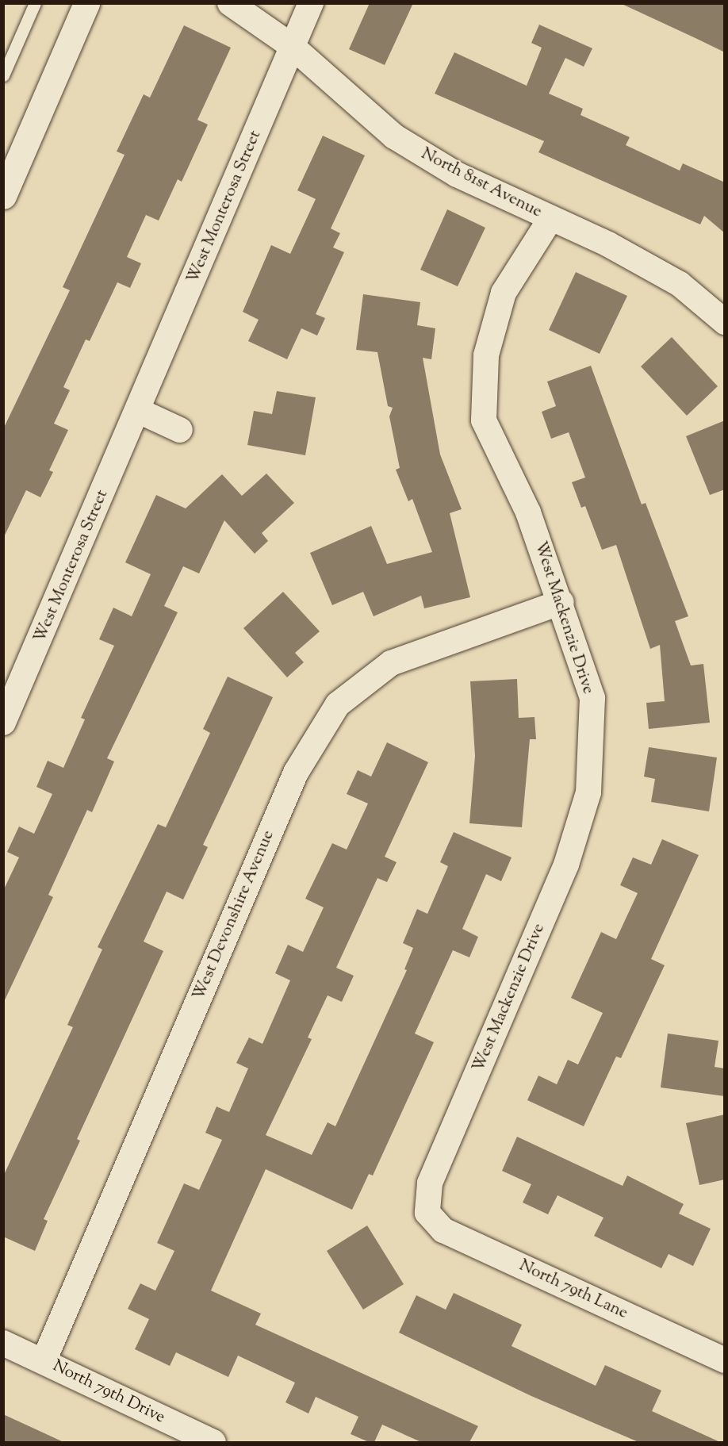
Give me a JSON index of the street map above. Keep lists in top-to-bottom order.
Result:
{
  "streets": {
    "street": [
      "North 81st Avenue",
      "West Monterosa Street",
      "West Mackenzie Drive",
      "West Devonshire Avenue",
      "North 79th Lane",
      "North 79th Drive"
    ]
  },
  "crossings": [
    ["North 81st Avenue", "West Monterosa Street"],
    ["North 81st Avenue", "West Mackenzie Drive"],
    ["West Mackenzie Drive", "West Devonshire Avenue"],
    ["West Mackenzie Drive", "North 79th Lane"],
    ["West Devonshire Avenue", "North 79th Drive"]
  ]
}
